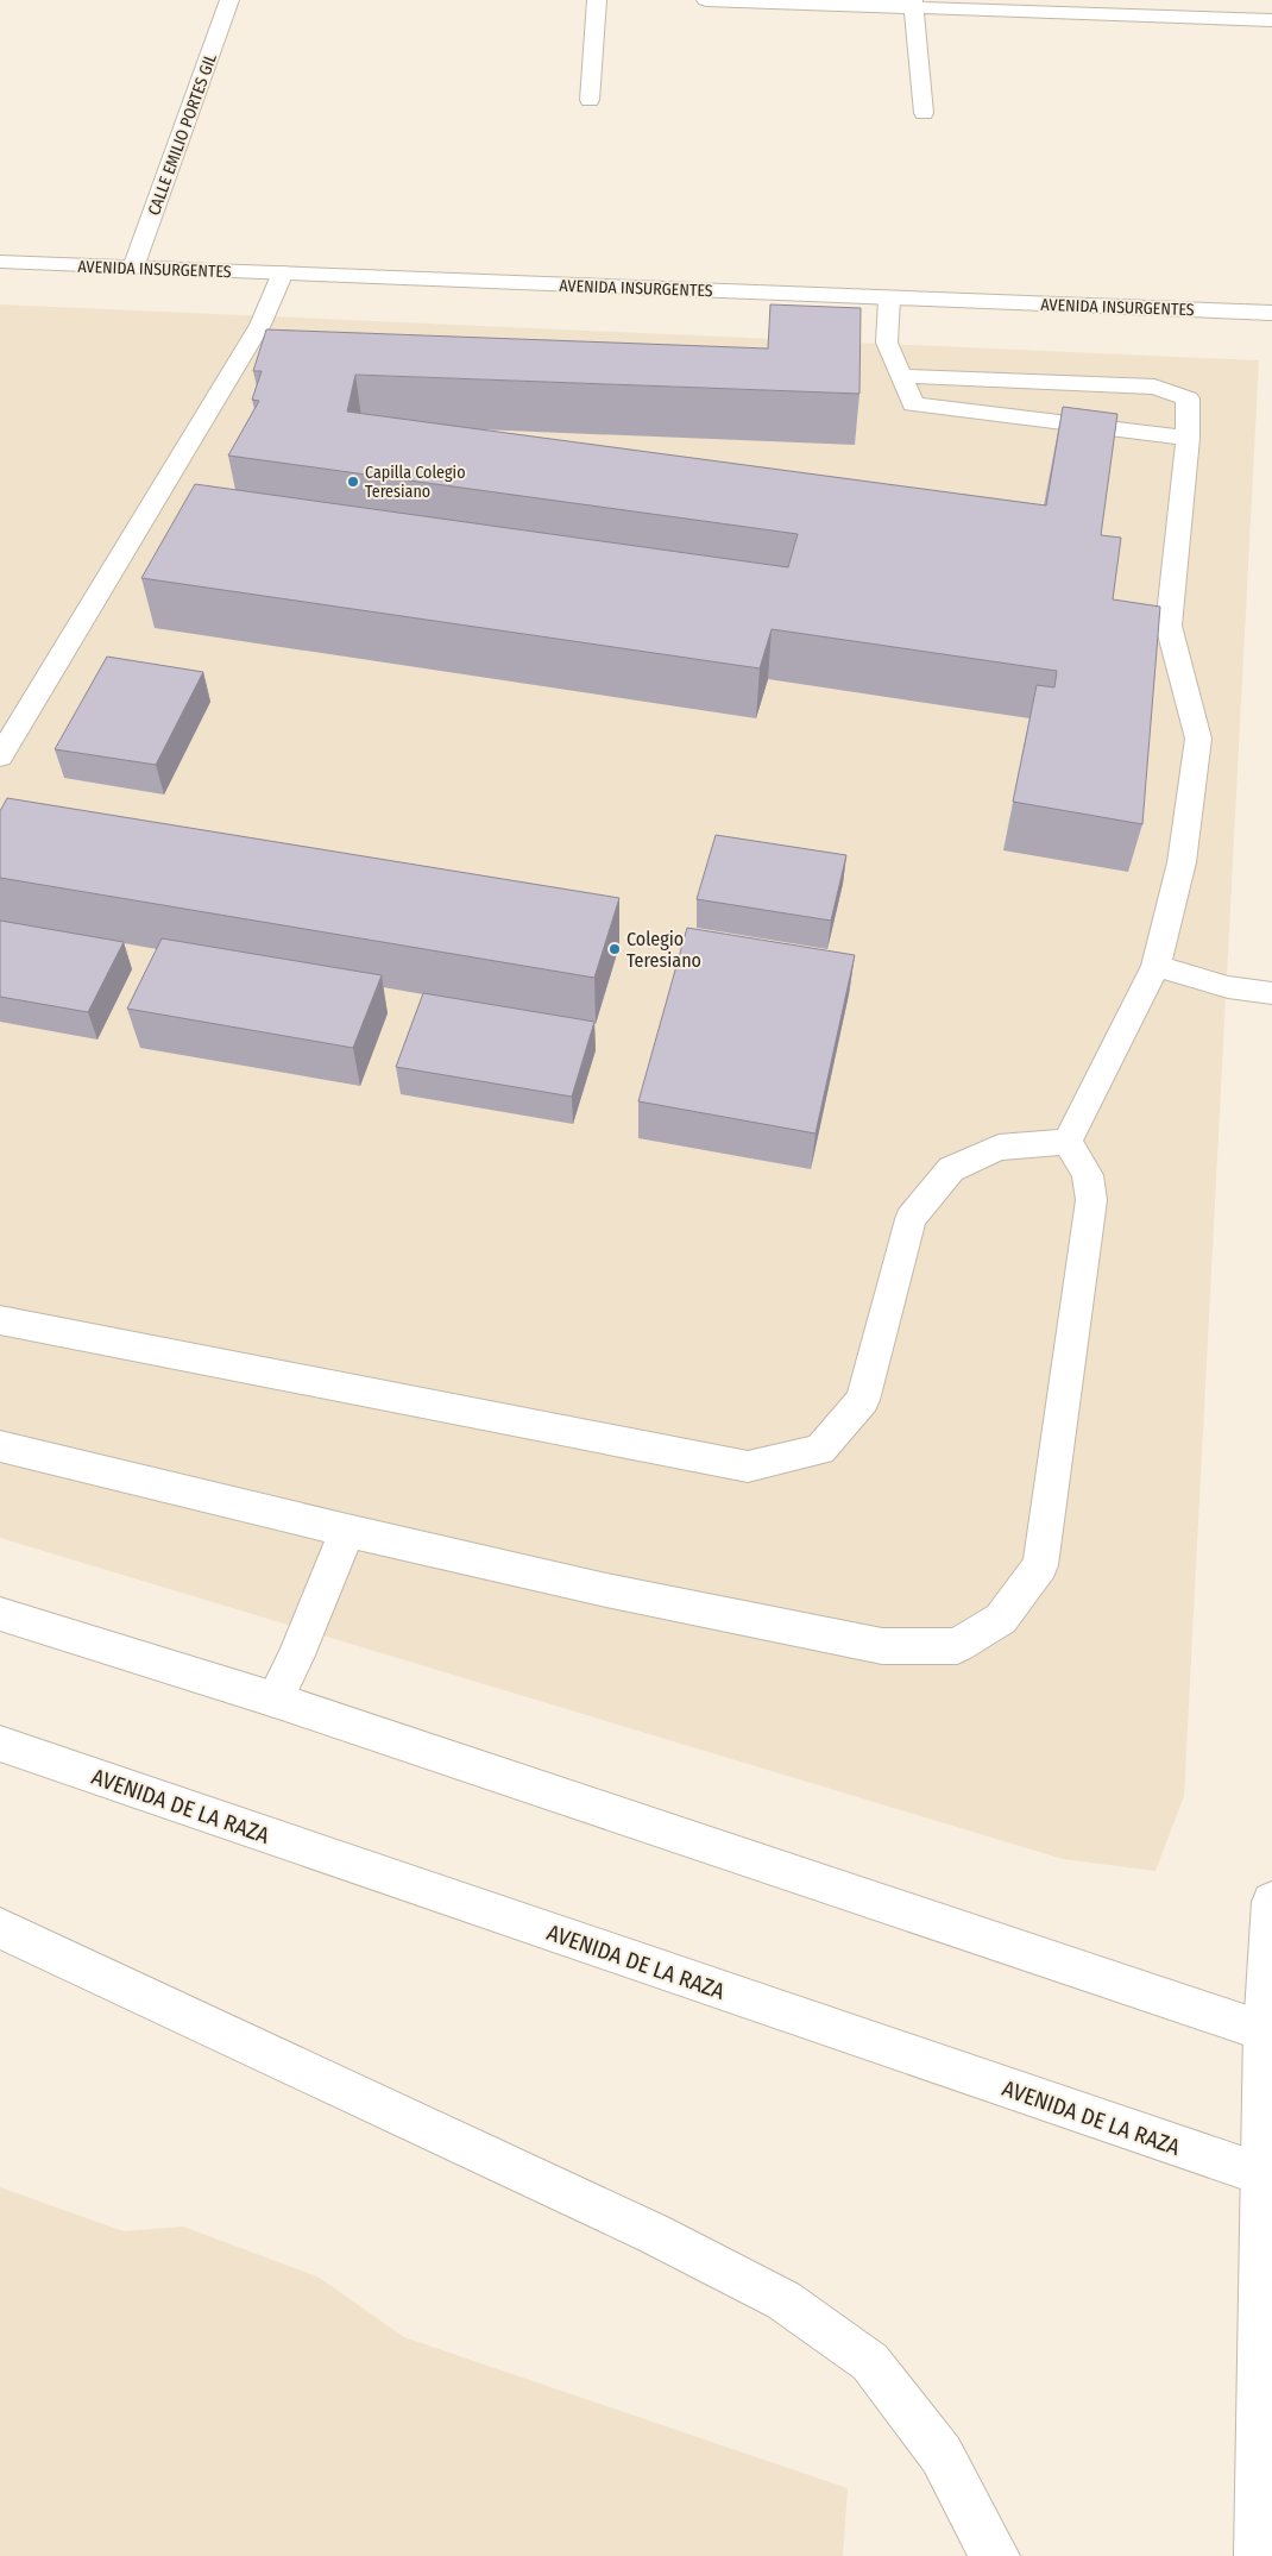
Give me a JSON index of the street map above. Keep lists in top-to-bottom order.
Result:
{
  "streets": {
    "street": ["CALLE EMILIO PORTES GIL", "AVENIDA INSURGENTES", "AVENIDA DE LA RAZA"]
  },
  "crossings": [
    ["CALLE EMILIO PORTES GIL", "AVENIDA INSURGENTES"]
  ],
  "places": ["Capilla Colegio Teresiano", "Colegio Teresiano"]
}
